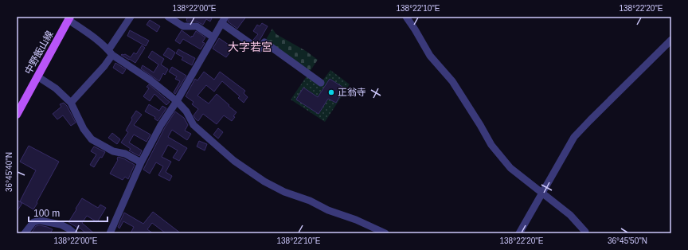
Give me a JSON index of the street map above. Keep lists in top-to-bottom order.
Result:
{
  "streets": {
    "main road": ["中野飯山線"]
  },
  "districts": ["大字若宮"],
  "places": ["正翁寺"],
  "scale_bar": "100 m",
  "coordinates": [
    "138°22'00\"E",
    "138°22'10\"E",
    "138°22'20\"E",
    "36°45'40\"N",
    "36°45'50\"N"
  ]
}
